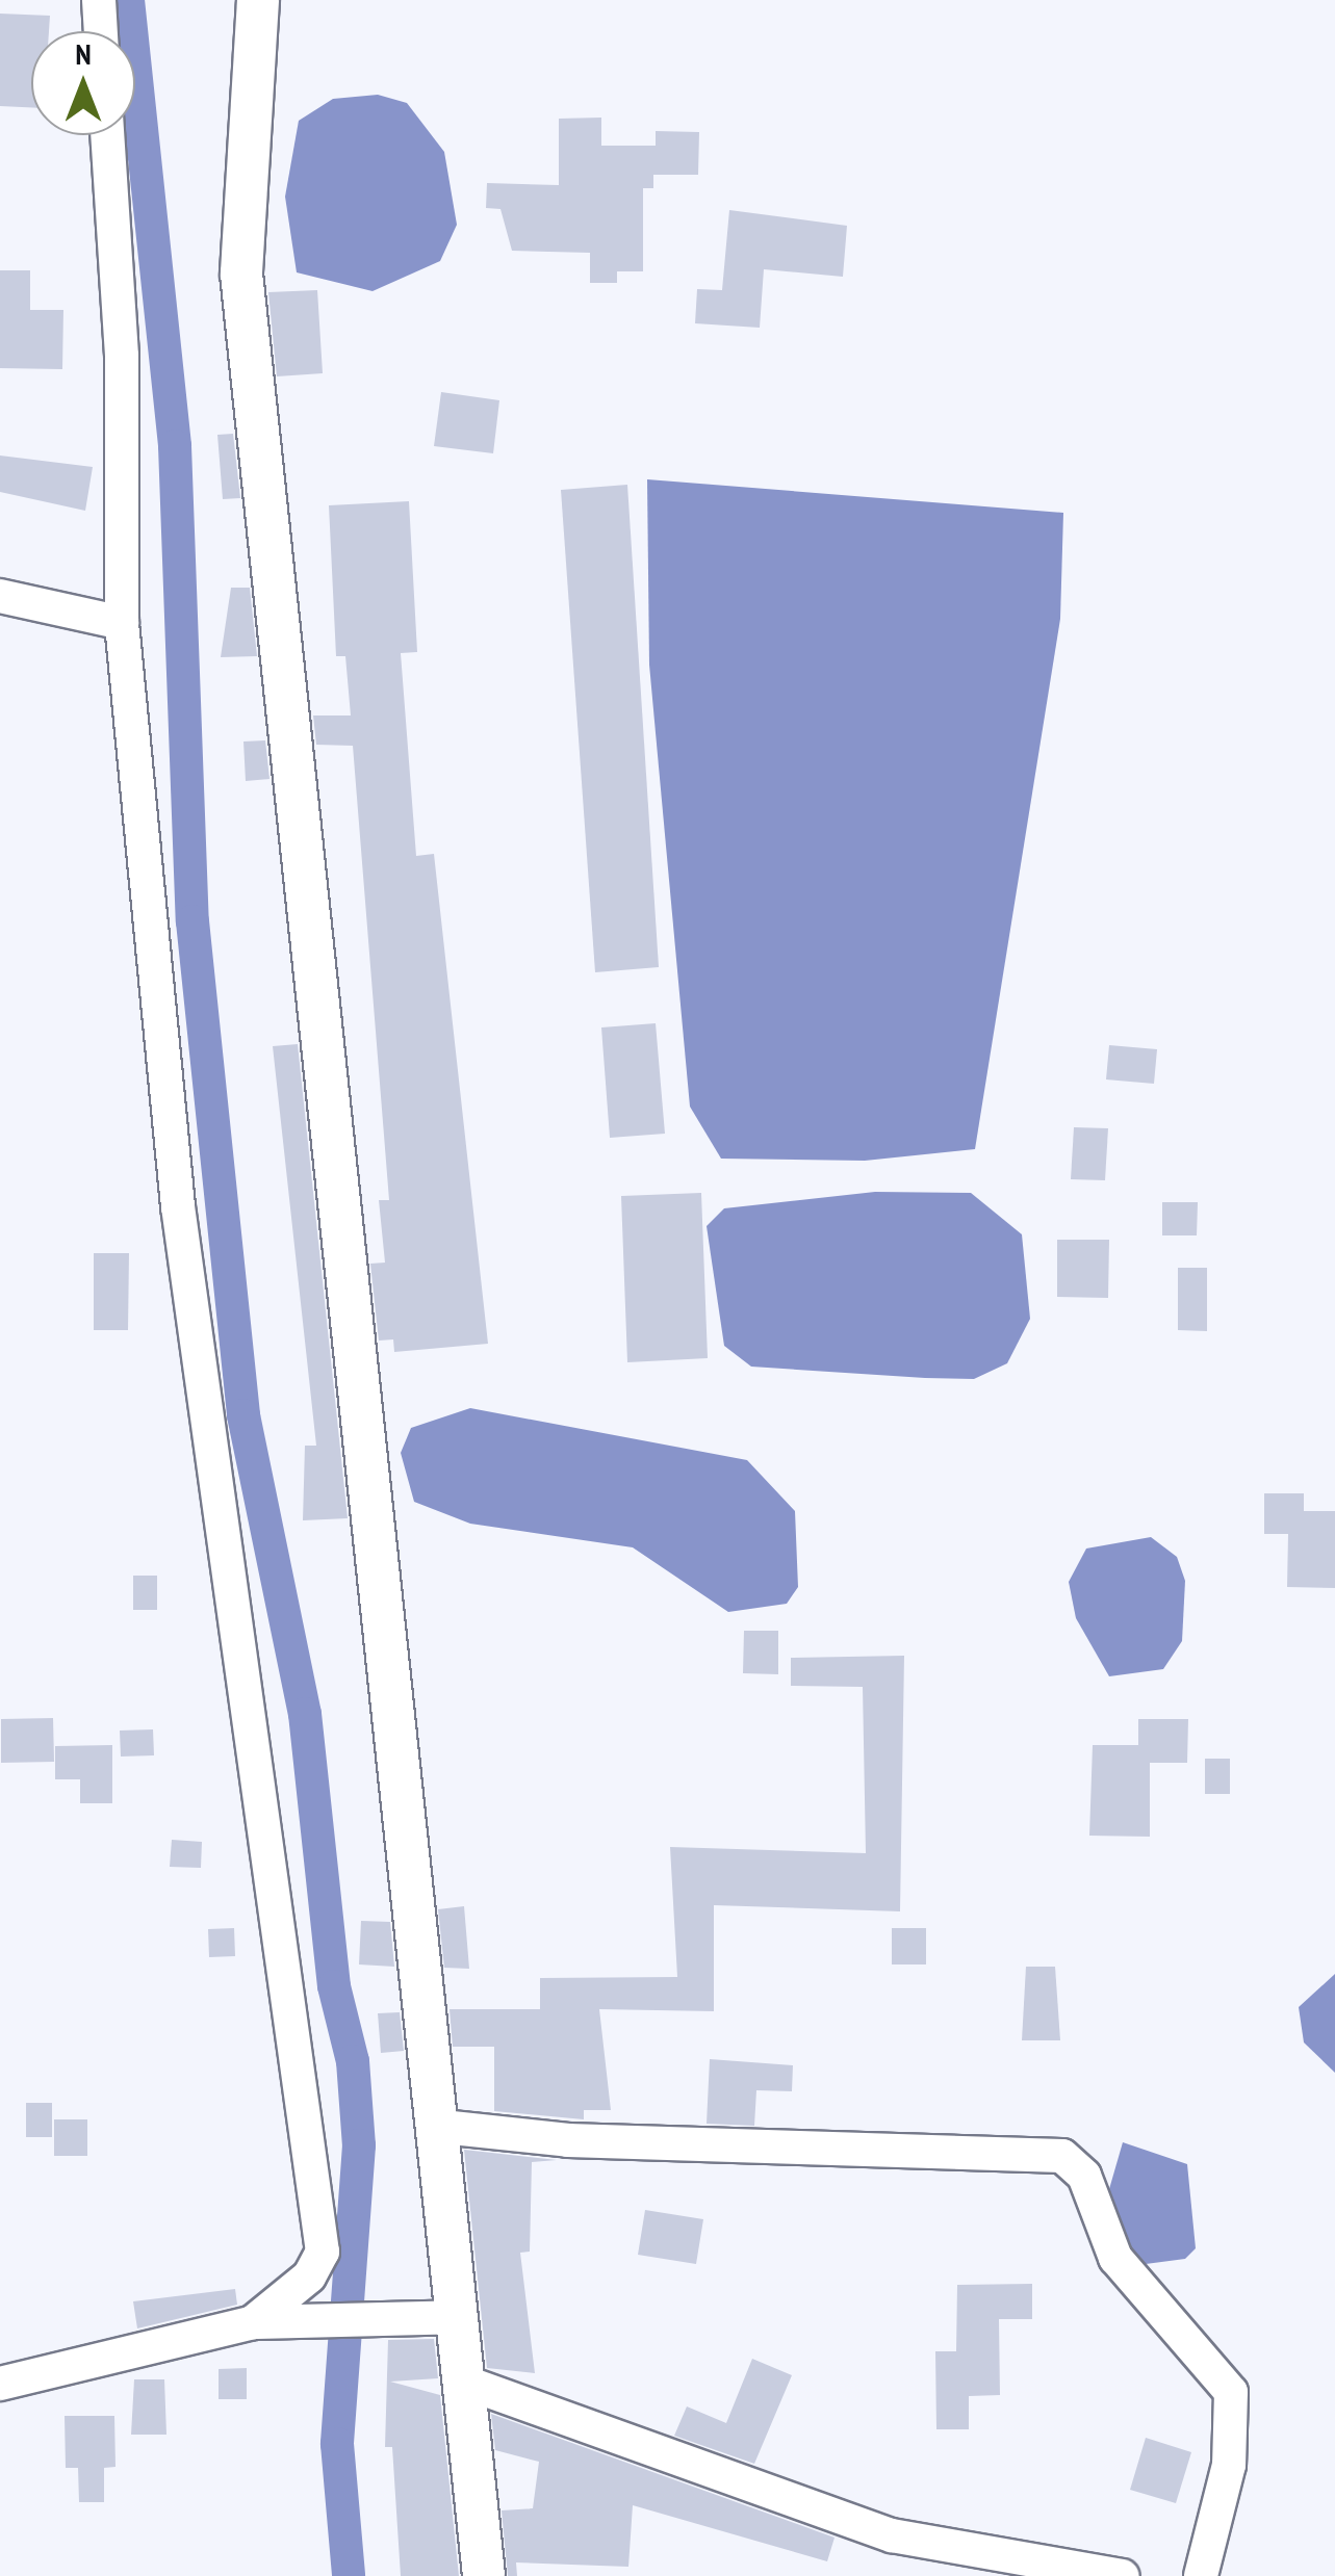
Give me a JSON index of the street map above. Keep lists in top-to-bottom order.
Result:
{
  "north": "top"
}
